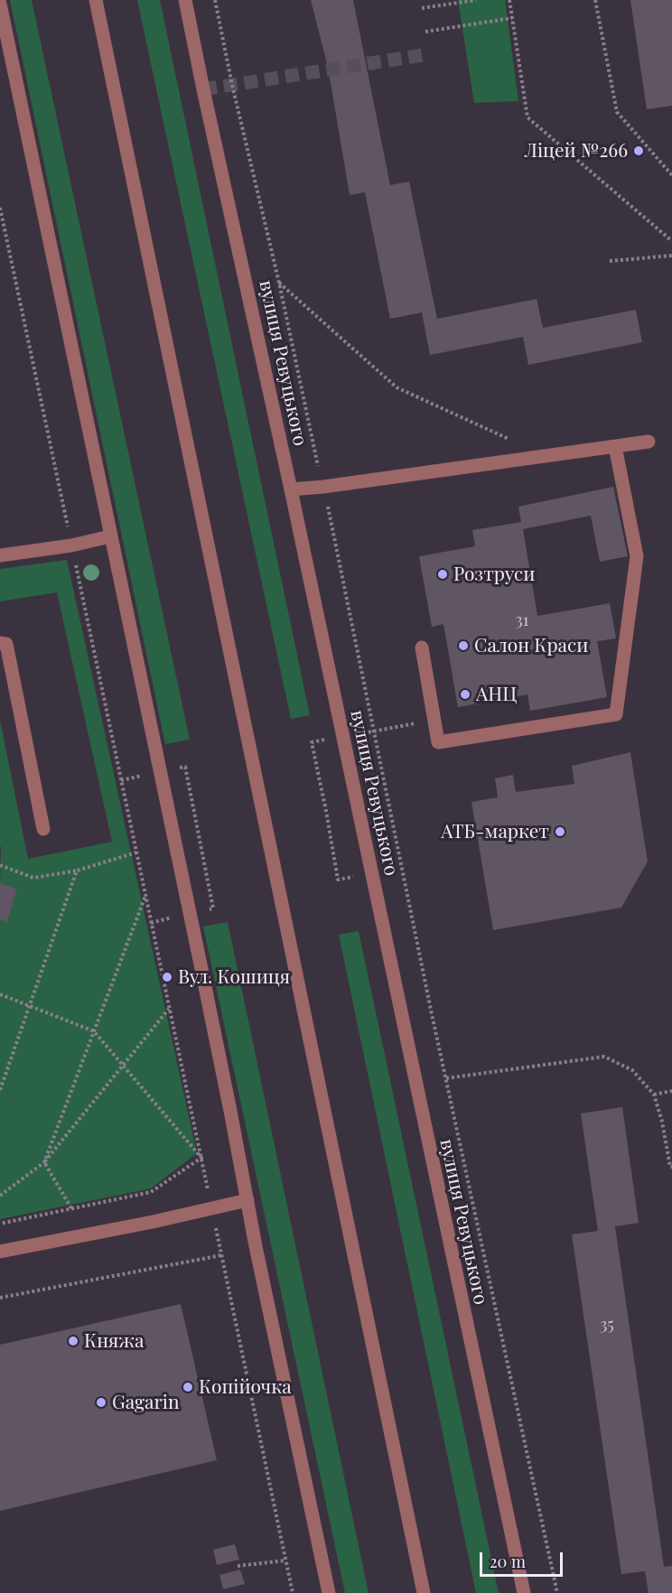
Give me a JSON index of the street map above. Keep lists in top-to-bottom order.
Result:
{
  "streets": {
    "street": ["вулиця Ревуцького"]
  },
  "places": [
    "Ліцей №266",
    "Розтруси",
    "Салон Краси",
    "АНЦ",
    "АТБ-маркет",
    "Вул. Кошиця",
    "Княжа",
    "Копійочка",
    "Gagarin"
  ],
  "house_numbers": ["31", "35"],
  "scale_bar": "20 m"
}
